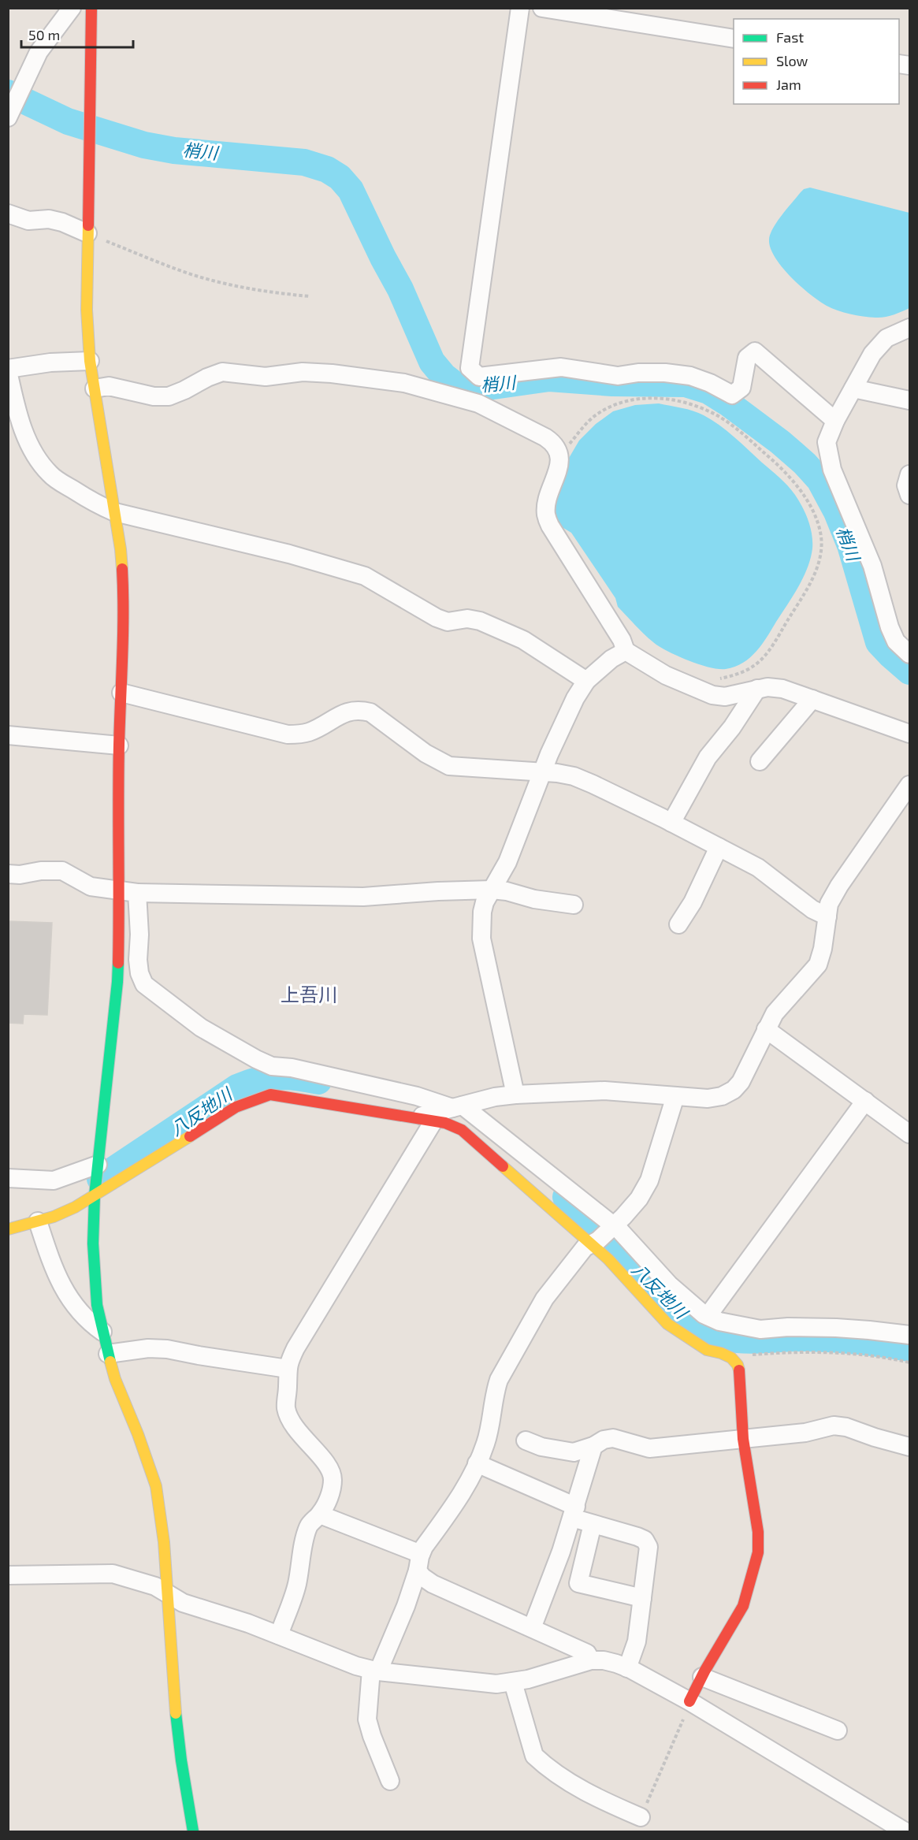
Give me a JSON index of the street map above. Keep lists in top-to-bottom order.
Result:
{
  "districts": ["上吾川"],
  "water": ["梢川", "八反地川"],
  "legend": ["Fast", "Slow", "Jam"],
  "scale_bar": "50 m"
}
